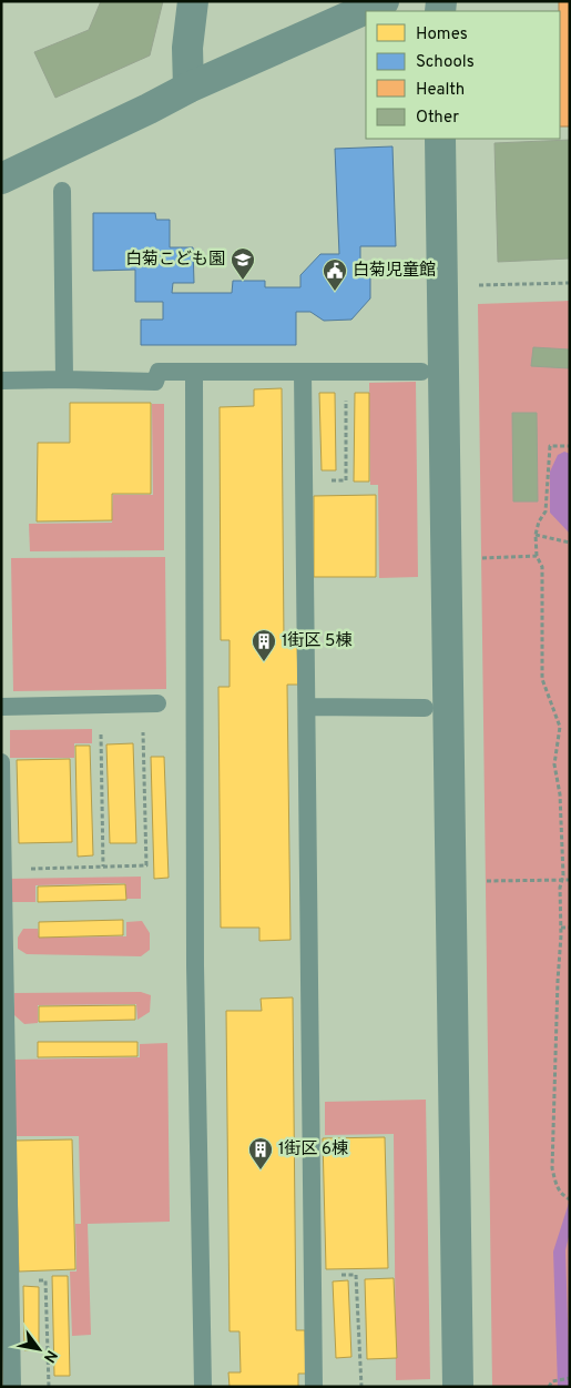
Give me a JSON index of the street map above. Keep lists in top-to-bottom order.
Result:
{
  "places": {
    "school or university": ["白菊こども園"],
    "public building": ["白菊児童館"],
    "building": ["1街区 5棟", "1街区 6棟"]
  },
  "legend": [
    "Homes",
    "Schools",
    "Health",
    "Other"
  ],
  "north": "bottom right"
}
